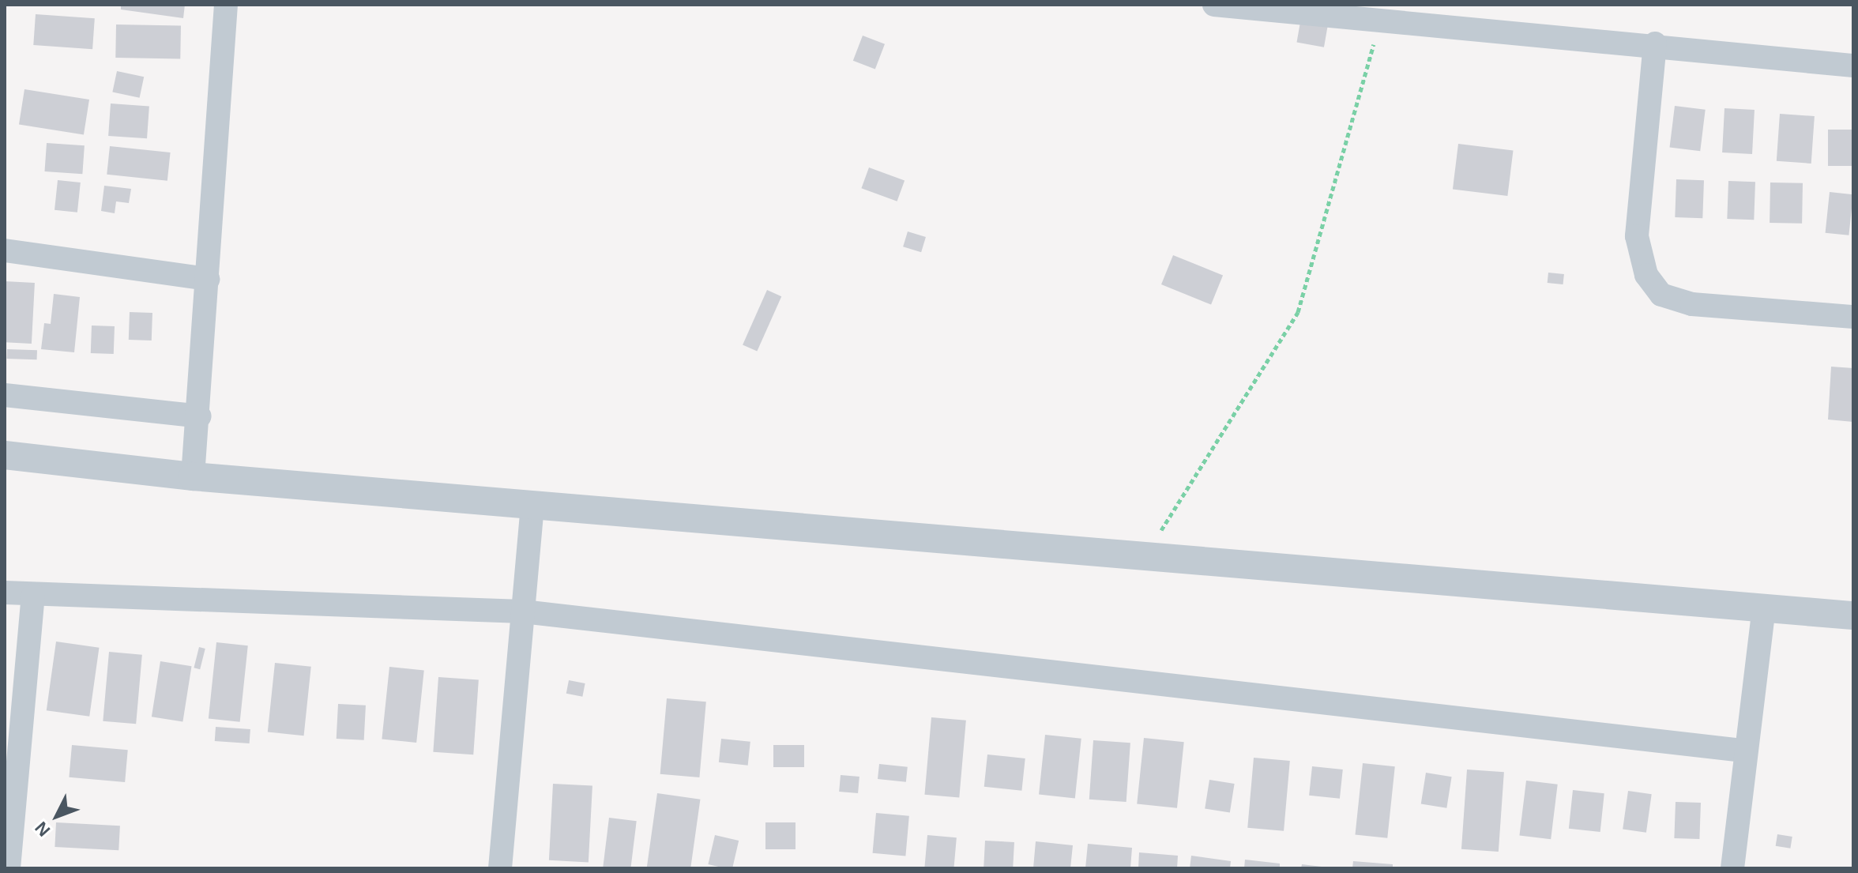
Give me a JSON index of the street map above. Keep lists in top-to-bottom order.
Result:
{
  "north": "bottom left"
}
